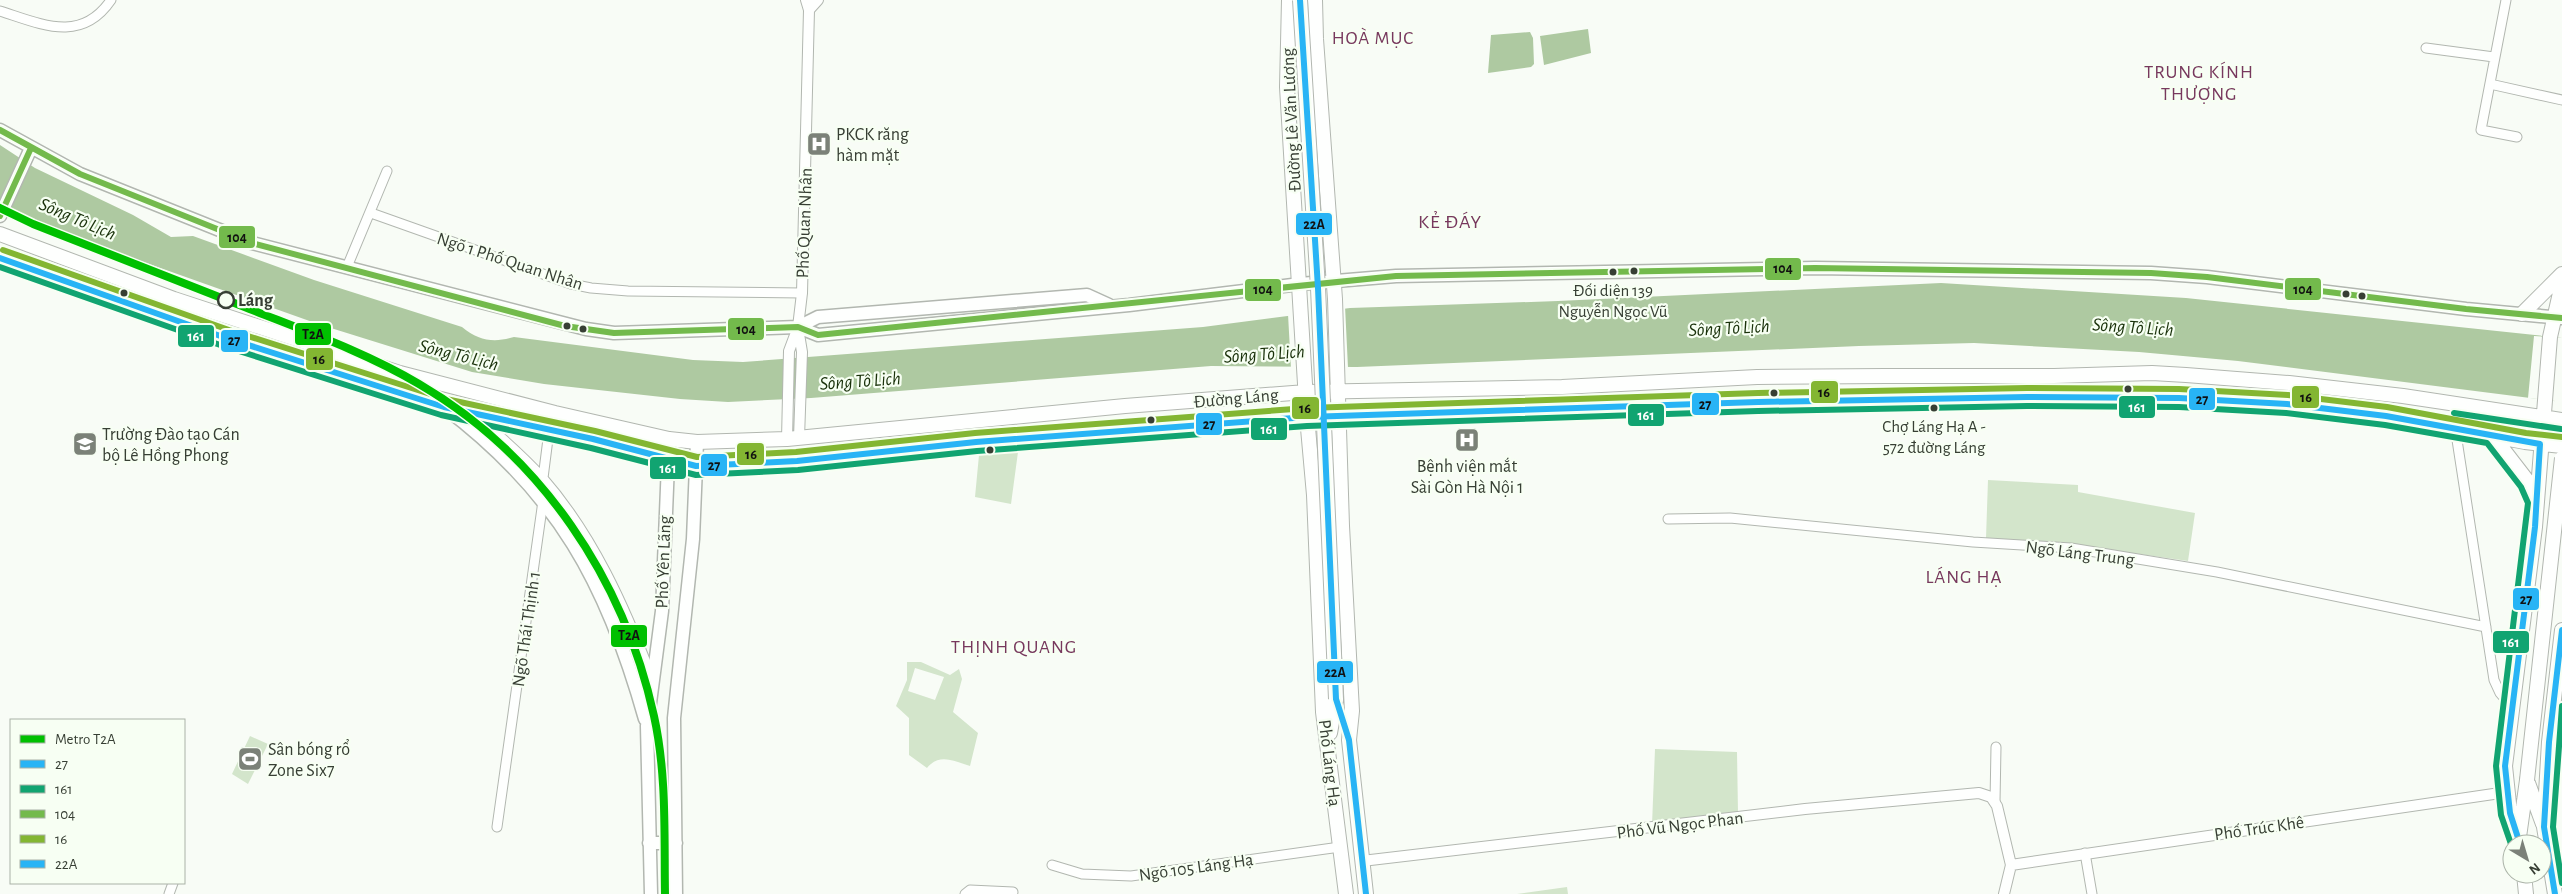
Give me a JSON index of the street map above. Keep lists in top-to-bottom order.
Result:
{
  "streets": {
    "main road": [
      "Đường Lê Văn Lương",
      "Đường Láng",
      "Phố Yên Lãng",
      "Phố Láng Hạ"
    ],
    "street": [
      "Phố Quan Nhân",
      "Ngõ 1 Phố Quan Nhân",
      "Ngõ Láng Trung",
      "Ngõ Thái Thịnh 1",
      "Phố Vũ Ngọc Phan",
      "Phố Trúc Khê",
      "Ngõ 105 Láng Hạ"
    ]
  },
  "crossings": [
    ["Đường Lê Văn Lương", "Đường Láng"],
    ["Đường Lê Văn Lương", "Phố Láng Hạ"],
    ["Phố Quan Nhân", "Ngõ 1 Phố Quan Nhân"],
    ["Phố Quan Nhân", "Đường Láng"],
    ["Đường Láng", "Phố Yên Lãng"],
    ["Đường Láng", "Ngõ Thái Thịnh 1"],
    ["Đường Láng", "Phố Láng Hạ"],
    ["Phố Láng Hạ", "Phố Vũ Ngọc Phan"],
    ["Phố Láng Hạ", "Ngõ 105 Láng Hạ"]
  ],
  "districts": [
    "HOÀ MỤC",
    "TRUNG KÍNH THƯỢNG",
    "KẺ ĐÁY",
    "LÁNG HẠ",
    "THỊNH QUANG"
  ],
  "water": ["Sông Tô Lịch"],
  "places": {
    "hospital": ["PKCK răng hàm mặt", "Bệnh viện mắt Sài Gòn Hà Nội 1"],
    "other": ["Đối diện 139 Nguyễn Ngọc Vũ", "Láng", "Chợ Láng Hạ A - 572 đường Láng"],
    "school or university": ["Trường Đào tạo Cán bộ Lê Hồng Phong"],
    "sports": ["Sân bóng rổ Zone Six7"]
  },
  "lines": [
    "transit line 22A",
    "transit line 104",
    "metro line T2A",
    "transit line 16",
    "transit line 27",
    "transit line 161"
  ],
  "legend": [
    "Metro T2A",
    "27",
    "161",
    "104",
    "16",
    "22A"
  ],
  "north": "bottom right"
}
